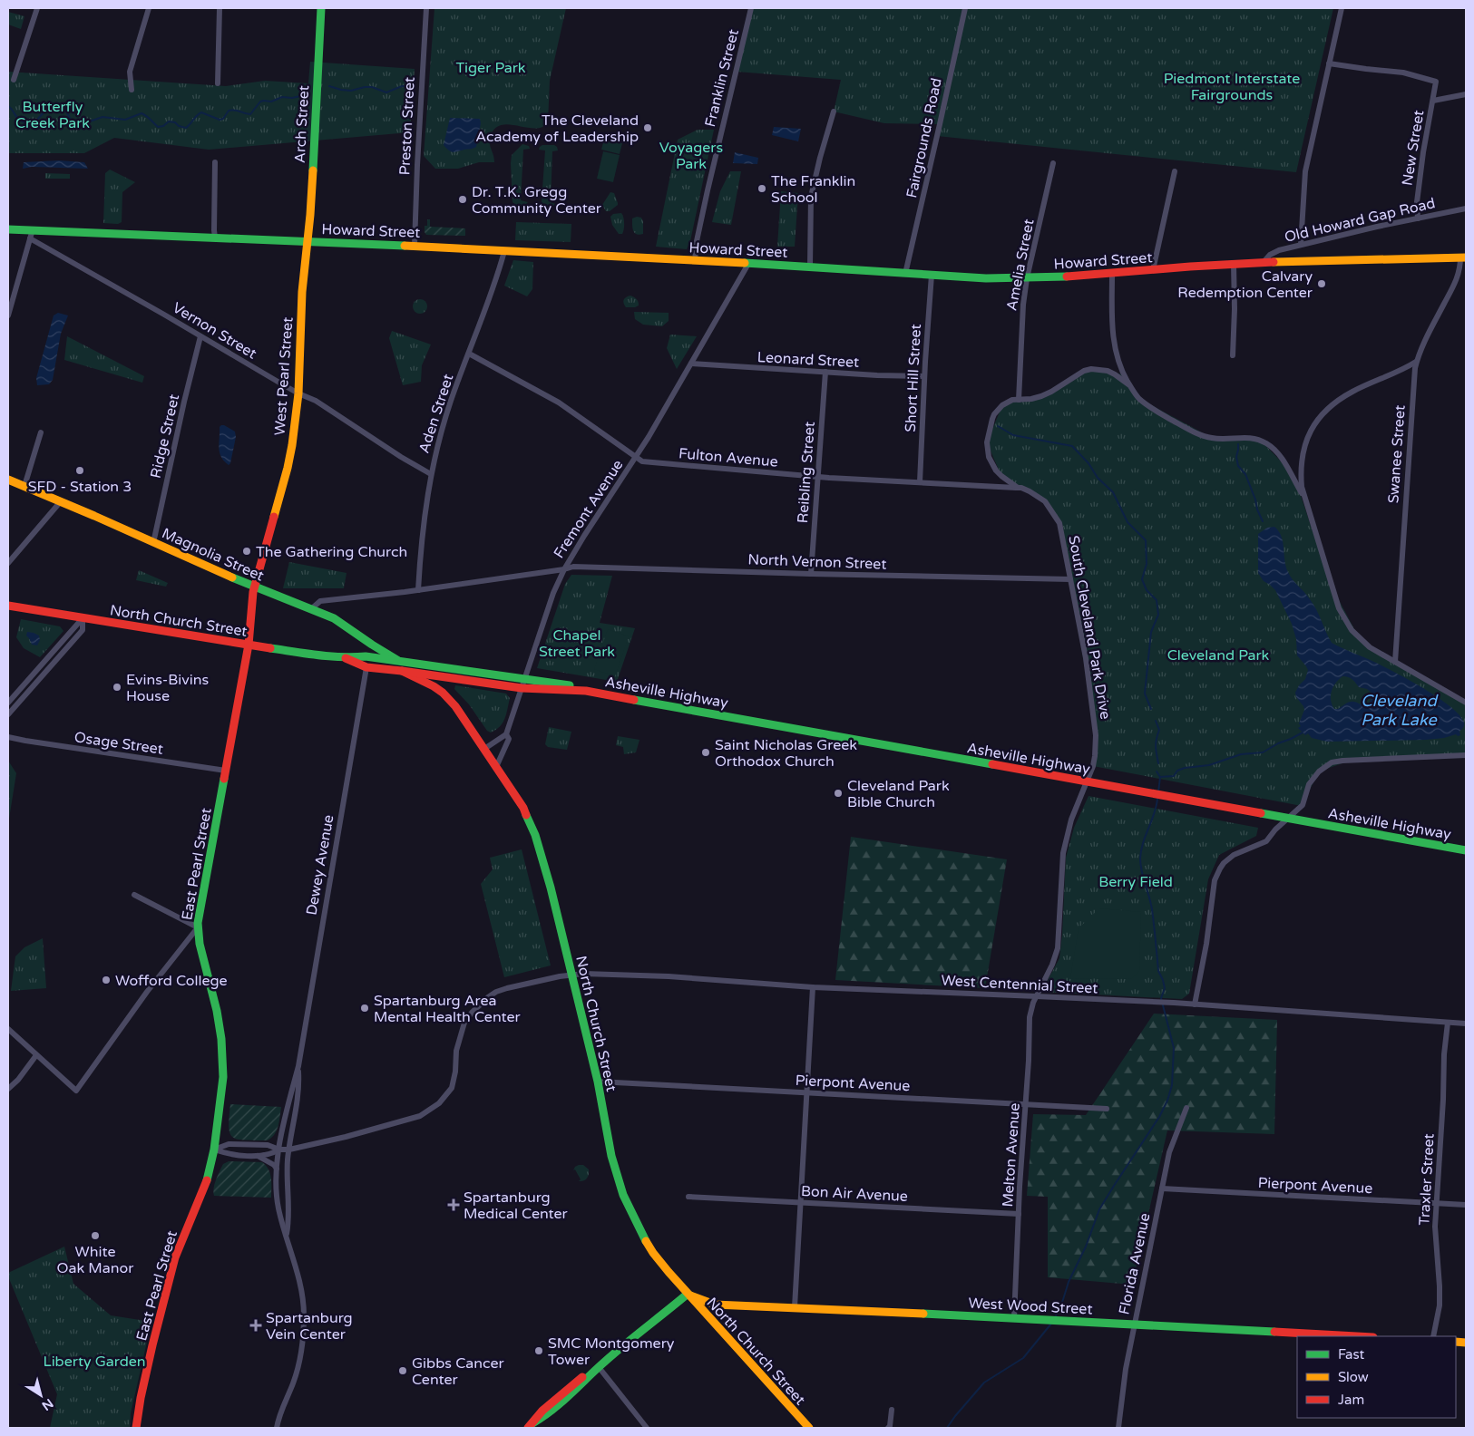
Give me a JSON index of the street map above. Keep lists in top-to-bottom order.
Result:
{
  "streets": {
    "street": [
      "Franklin Street",
      "Arch Street",
      "Preston Street",
      "Fairgrounds Road",
      "New Street",
      "Old Howard Gap Road",
      "Howard Street",
      "Amelia Street",
      "Vernon Street",
      "Leonard Street",
      "West Pearl Street",
      "Short Hill Street",
      "Aden Street",
      "Ridge Street",
      "Swanee Street",
      "Fulton Avenue",
      "Reibling Street",
      "Fremont Avenue",
      "Magnolia Street",
      "North Vernon Street",
      "North Church Street",
      "South Cleveland Park Drive",
      "Asheville Highway",
      "Osage Street",
      "East Pearl Street",
      "Dewey Avenue",
      "West Centennial Street",
      "Pierpont Avenue",
      "Melton Avenue",
      "Traxler Street",
      "Bon Air Avenue",
      "Florida Avenue",
      "West Wood Street"
    ]
  },
  "crossings": [
    ["Franklin Street", "Howard Street"],
    ["Arch Street", "Howard Street"],
    ["Arch Street", "West Pearl Street"],
    ["Preston Street", "Howard Street"],
    ["Fairgrounds Road", "Howard Street"],
    ["New Street", "Old Howard Gap Road"],
    ["Old Howard Gap Road", "Howard Street"],
    ["Howard Street", "Amelia Street"],
    ["Howard Street", "West Pearl Street"],
    ["Howard Street", "Short Hill Street"],
    ["Howard Street", "Aden Street"],
    ["Howard Street", "Swanee Street"],
    ["Howard Street", "Fremont Avenue"],
    ["Howard Street", "South Cleveland Park Drive"],
    ["Amelia Street", "South Cleveland Park Drive"],
    ["Vernon Street", "West Pearl Street"],
    ["Vernon Street", "Aden Street"],
    ["Vernon Street", "Ridge Street"],
    ["Leonard Street", "Short Hill Street"],
    ["Leonard Street", "Reibling Street"],
    ["Leonard Street", "Fremont Avenue"],
    ["West Pearl Street", "Magnolia Street"],
    ["West Pearl Street", "North Church Street"],
    ["West Pearl Street", "East Pearl Street"],
    ["Short Hill Street", "Fulton Avenue"],
    ["Aden Street", "Fulton Avenue"],
    ["Aden Street", "Fremont Avenue"],
    ["Ridge Street", "Magnolia Street"],
    ["Fulton Avenue", "Reibling Street"],
    ["Fulton Avenue", "Fremont Avenue"],
    ["Fulton Avenue", "South Cleveland Park Drive"],
    ["Reibling Street", "North Vernon Street"],
    ["Fremont Avenue", "Magnolia Street"],
    ["Fremont Avenue", "North Vernon Street"],
    ["Magnolia Street", "North Church Street"],
    ["Magnolia Street", "Asheville Highway"],
    ["North Vernon Street", "South Cleveland Park Drive"],
    ["North Church Street", "Asheville Highway"],
    ["North Church Street", "East Pearl Street"],
    ["North Church Street", "Dewey Avenue"],
    ["North Church Street", "West Centennial Street"],
    ["North Church Street", "Pierpont Avenue"],
    ["North Church Street", "West Wood Street"],
    ["South Cleveland Park Drive", "Asheville Highway"],
    ["South Cleveland Park Drive", "West Centennial Street"],
    ["South Cleveland Park Drive", "Melton Avenue"],
    ["Osage Street", "East Pearl Street"],
    ["Dewey Avenue", "West Centennial Street"],
    ["West Centennial Street", "Melton Avenue"],
    ["West Centennial Street", "Traxler Street"],
    ["Pierpont Avenue", "Melton Avenue"],
    ["Pierpont Avenue", "Traxler Street"],
    ["Pierpont Avenue", "Florida Avenue"],
    ["Melton Avenue", "Bon Air Avenue"],
    ["Melton Avenue", "West Wood Street"],
    ["Florida Avenue", "West Wood Street"]
  ],
  "water": ["Cleveland Park Lake"],
  "parks": [
    "Tiger Park",
    "Piedmont Interstate Fairgrounds",
    "Butterfly Creek Park",
    "Voyagers Park",
    "Chapel Street Park",
    "Cleveland Park",
    "Berry Field",
    "Liberty Garden"
  ],
  "places": {
    "other": [
      "The Cleveland Academy of Leadership",
      "The Franklin School",
      "Dr. T.K. Gregg Community Center",
      "Calvary Redemption Center",
      "SFD - Station 3",
      "The Gathering Church",
      "Evins-Bivins House",
      "Saint Nicholas Greek Orthodox Church",
      "Cleveland Park Bible Church",
      "Wofford College",
      "Spartanburg Area Mental Health Center",
      "White Oak Manor",
      "SMC Montgomery Tower",
      "Gibbs Cancer Center"
    ],
    "health": ["Spartanburg Medical Center", "Spartanburg Vein Center"]
  },
  "legend": ["Fast", "Slow", "Jam"],
  "north": "bottom right"
}
